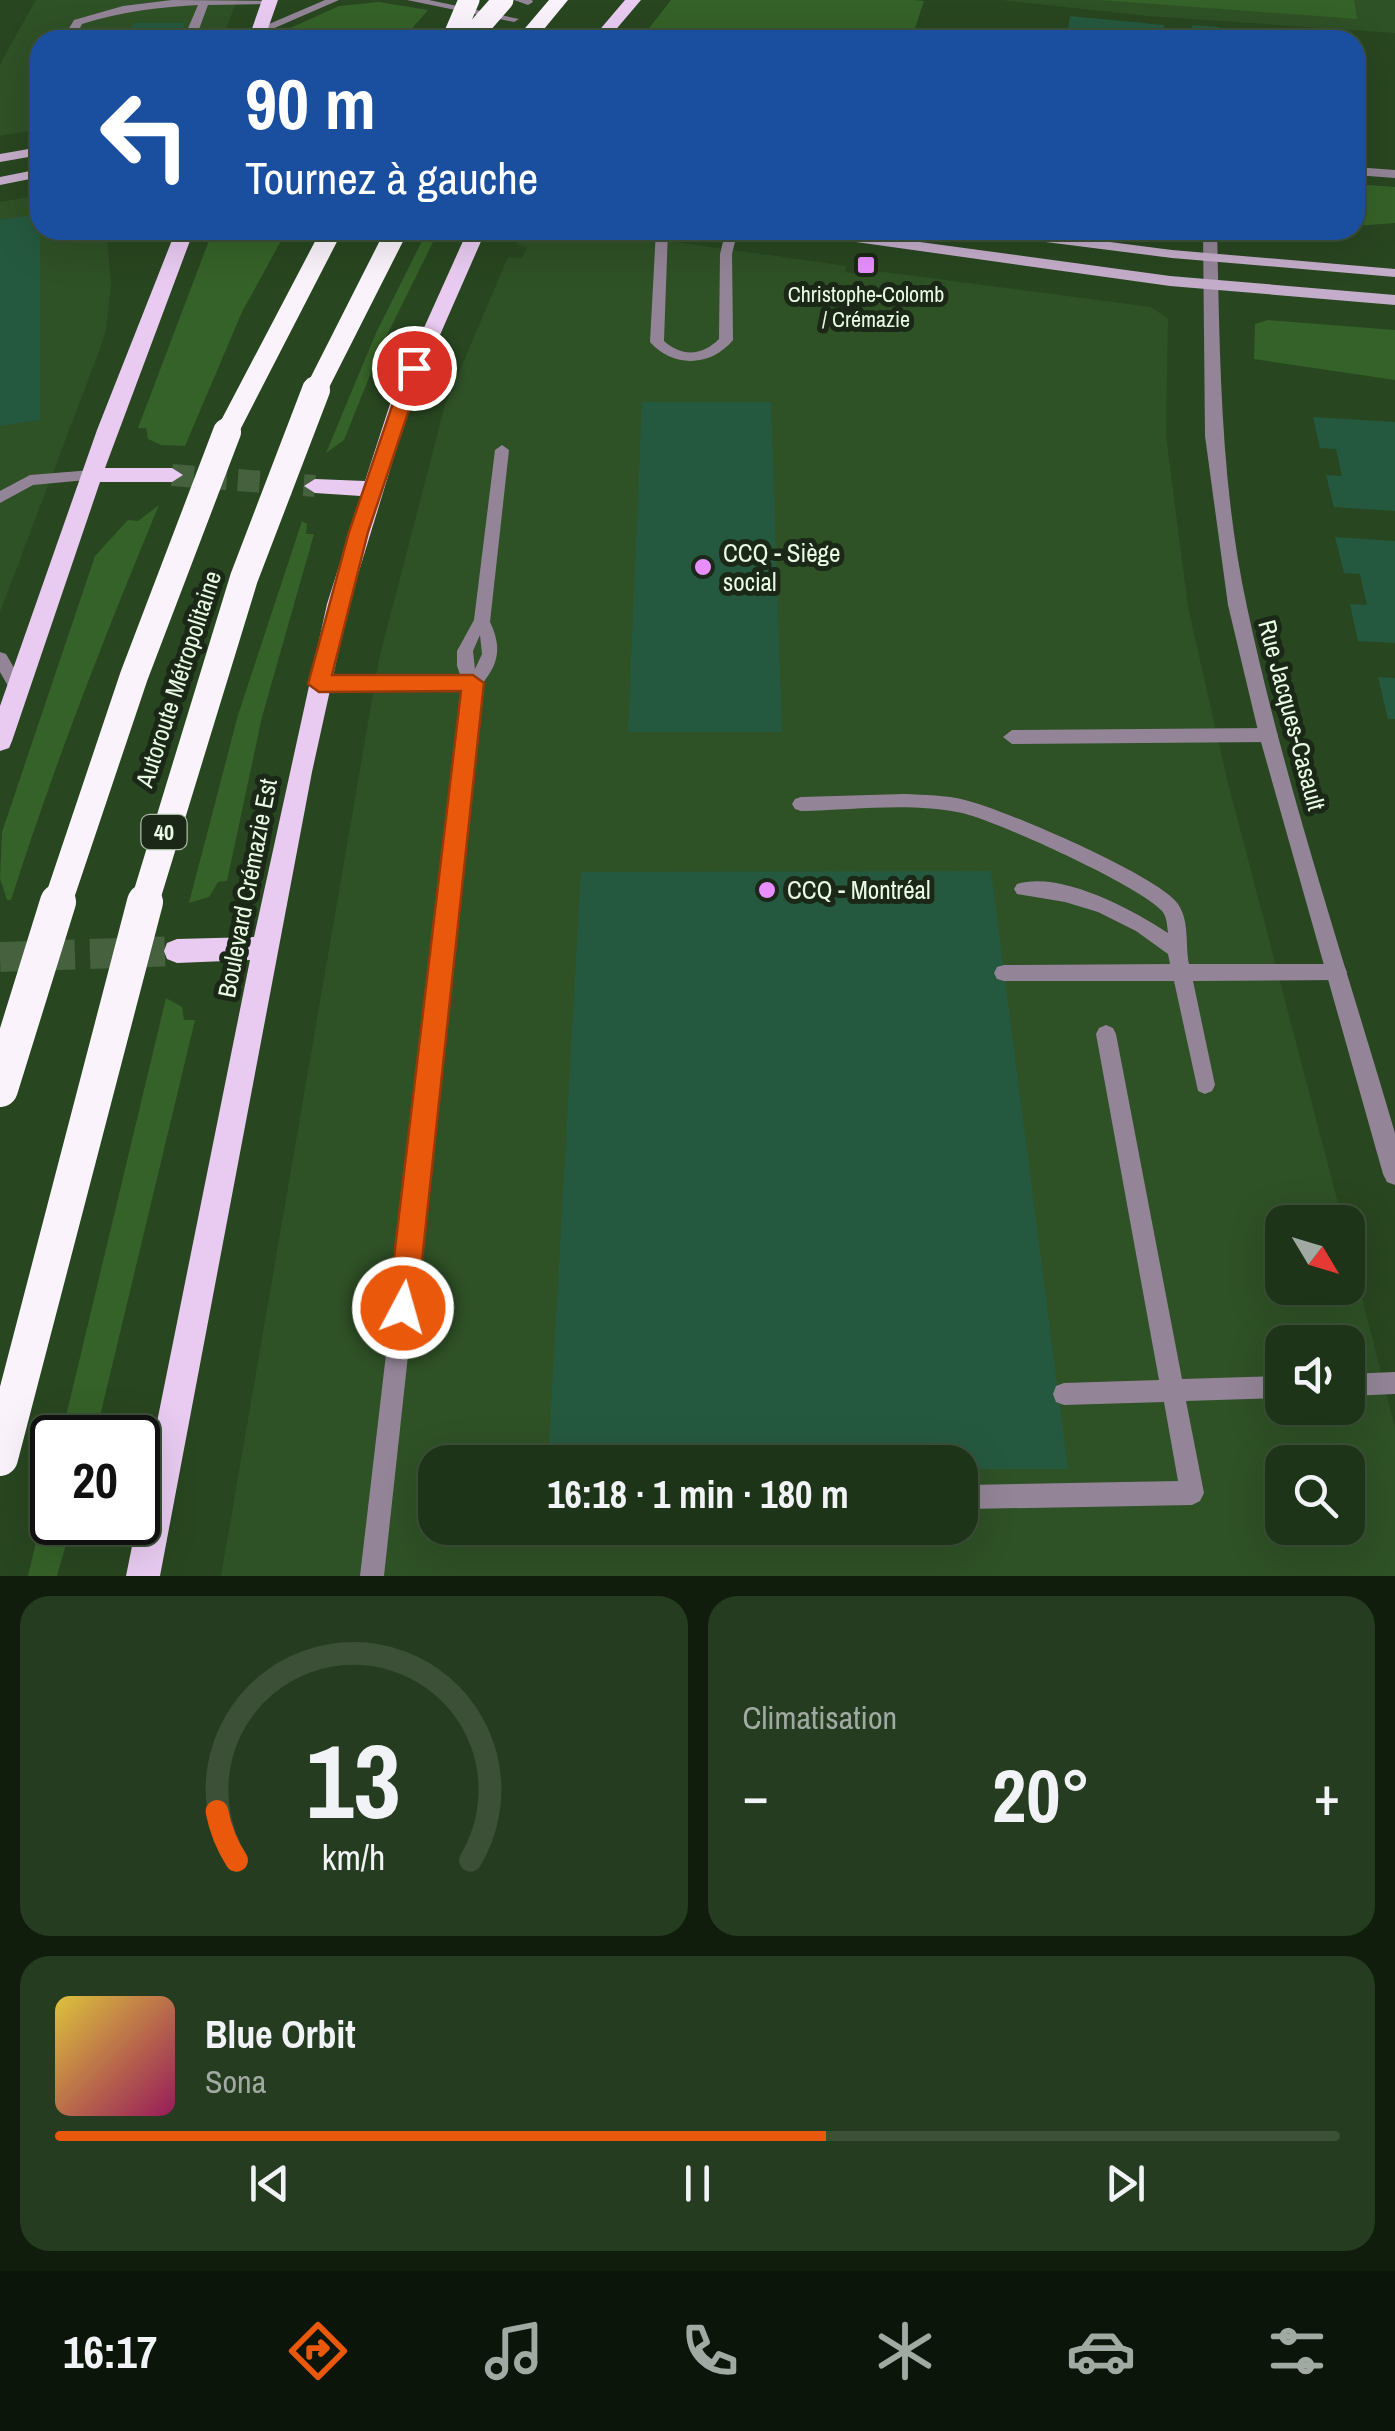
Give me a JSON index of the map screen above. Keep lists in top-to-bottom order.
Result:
{
  "streets": {
    "highway": ["Autoroute Métropolitaine", "40"],
    "main road": ["Boulevard Crémazie Est"],
    "street": ["Rue Jacques-Casault"]
  },
  "places": {
    "transit": ["Christophe-Colomb / Crémazie"],
    "other": ["CCQ - Siège social", "CCQ - Montréal"]
  },
  "north": "bottom right",
  "page": {
    "turn": ["90 m", "Tournez à gauche"],
    "limit": "20",
    "trip": "16:18 · 1 min · 180 m",
    "tile": "Climatisation",
    "heat": ["−", "20°", "+"],
    "song": ["Blue Orbit", "Sona"],
    "tabs": "16:17",
    "gauge": ["13", "km/h"]
  }
}
